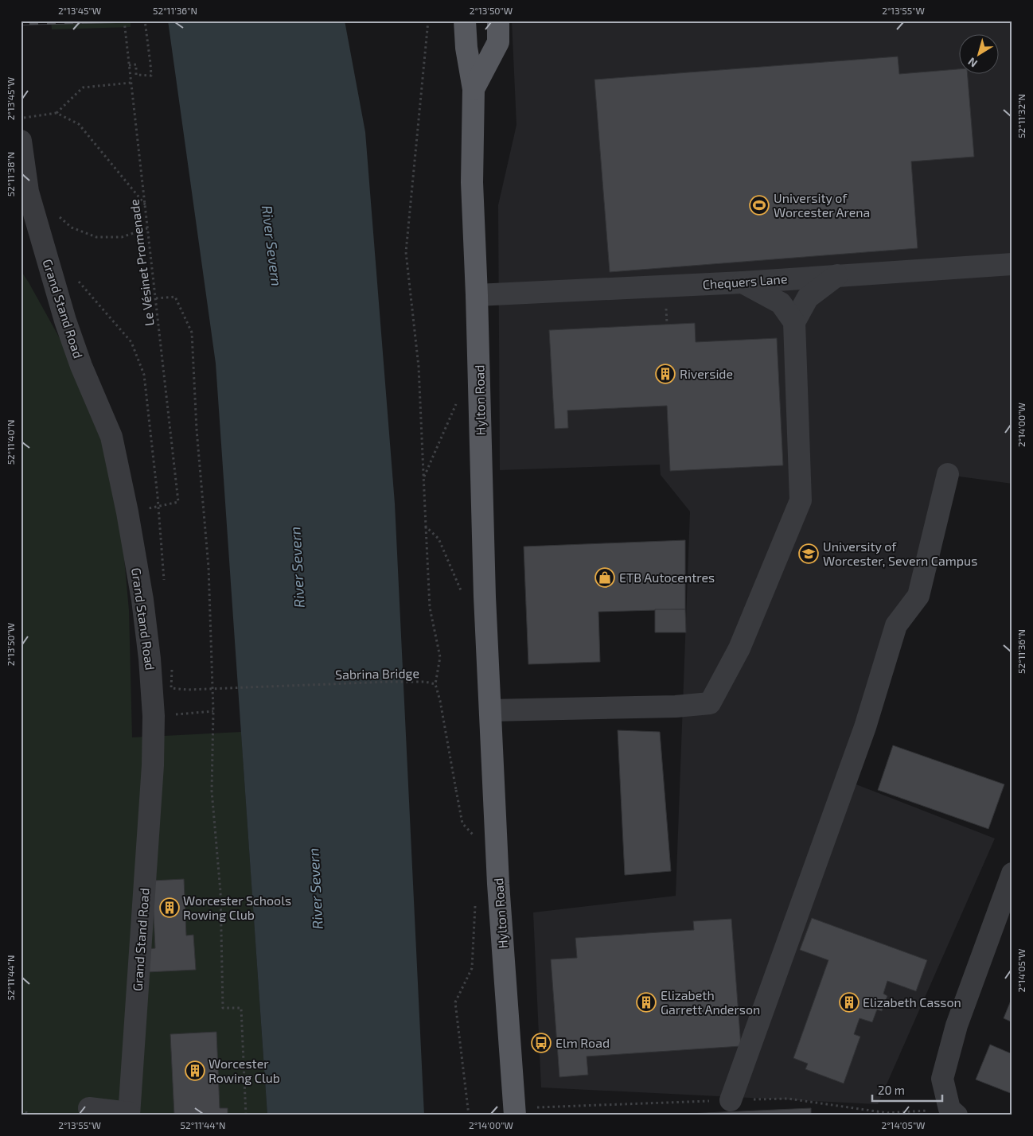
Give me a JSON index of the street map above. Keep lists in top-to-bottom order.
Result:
{
  "streets": {
    "main road": ["Hylton Road"],
    "street": ["Chequers Lane", "Grand Stand Road"],
    "path": ["Le Vésinet Promenade", "Sabrina Bridge"]
  },
  "crossings": [
    ["Le Vésinet Promenade", "Grand Stand Road"],
    ["Chequers Lane", "Hylton Road"]
  ],
  "water": ["River Severn"],
  "places": {
    "sports": ["University of Worcester Arena"],
    "building": [
      "Riverside",
      "Worcester Schools Rowing Club",
      "Elizabeth Garrett Anderson",
      "Elizabeth Casson",
      "Worcester Rowing Club"
    ],
    "school or university": ["University of Worcester, Severn Campus"],
    "shop": ["ETB Autocentres"],
    "bus stop": ["Elm Road"]
  },
  "scale_bar": "20 m",
  "north": "bottom left",
  "coordinates": [
    "2°13'45\"W",
    "52°11'36\"N",
    "2°13'50\"W",
    "2°13'55\"W",
    "52°11'32\"N",
    "52°11'38\"N",
    "2°14'00\"W",
    "52°11'40\"N",
    "2°14'05\"W",
    "52°11'44\"N"
  ]
}
